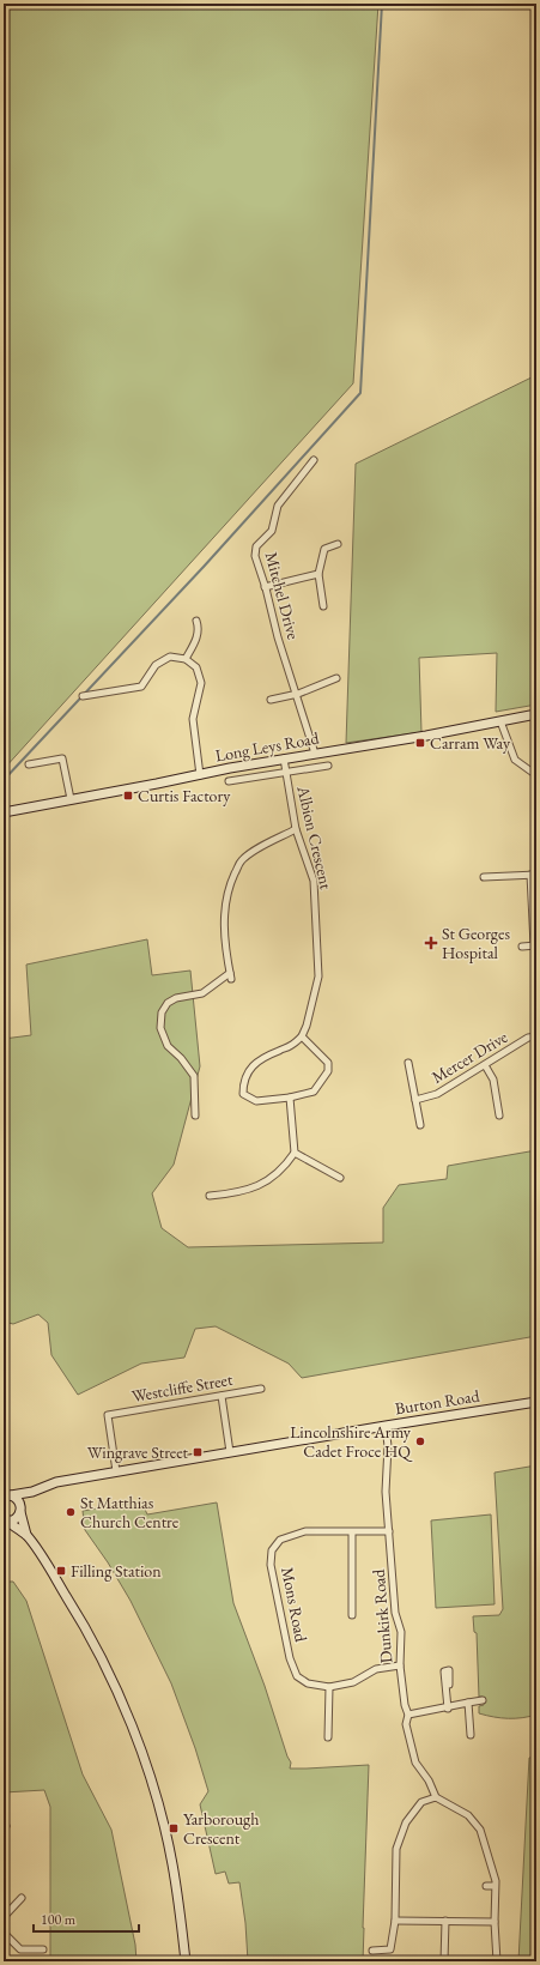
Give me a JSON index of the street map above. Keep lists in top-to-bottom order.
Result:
{
  "streets": {
    "main road": ["Long Leys Road", "Burton Road"],
    "street": [
      "Mitchel Drive",
      "Albion Crescent",
      "Mercer Drive",
      "Westcliffe Street",
      "Mons Road",
      "Dunkirk Road"
    ]
  },
  "crossings": [
    ["Mitchel Drive", "Long Leys Road"],
    ["Long Leys Road", "Albion Crescent"],
    ["Westcliffe Street", "Burton Road"],
    ["Burton Road", "Dunkirk Road"],
    ["Mons Road", "Dunkirk Road"]
  ],
  "places": {
    "transit": [
      "Carram Way",
      "Curtis Factory",
      "Wingrave Street",
      "Filling Station",
      "Yarborough Crescent"
    ],
    "health": ["St Georges Hospital"],
    "other": ["Lincolnshire Army Cadet Froce HQ", "St Matthias Church Centre"]
  },
  "scale_bar": "100 m"
}
